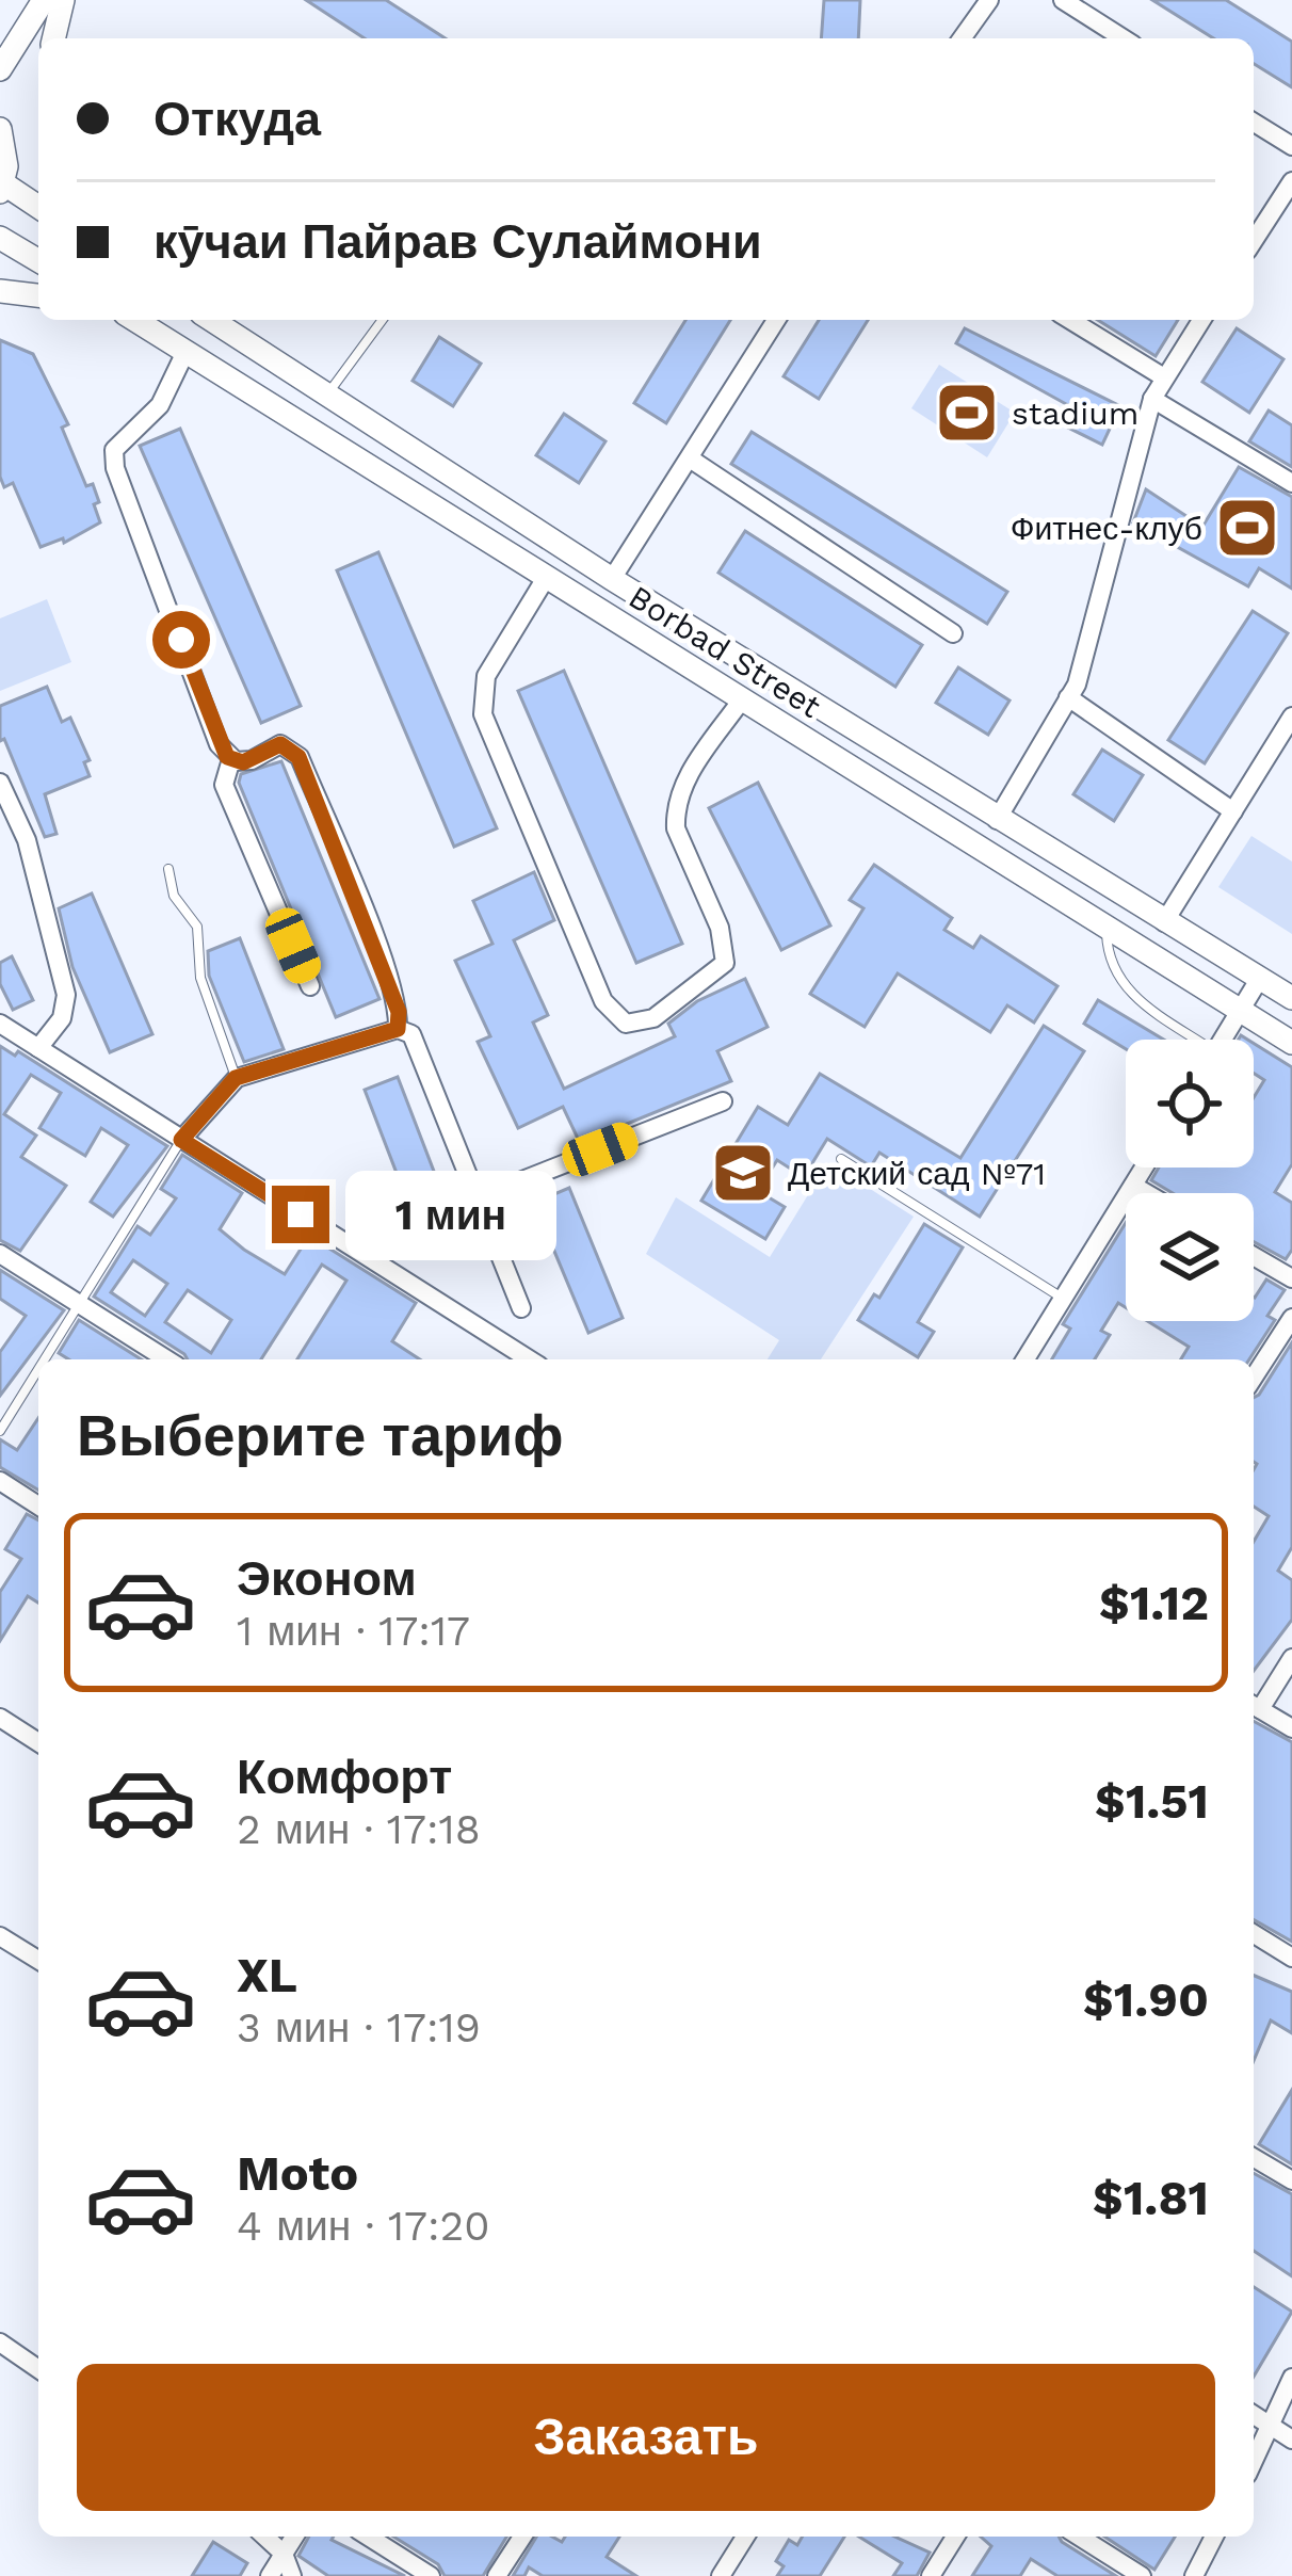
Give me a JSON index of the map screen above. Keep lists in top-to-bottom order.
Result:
{
  "streets": {
    "main road": ["Borbad Street"]
  },
  "places": {
    "sports": ["stadium", "Фитнес-клуб"],
    "school or university": ["Детский сад №71"]
  },
  "page": {
    "banner": ["Откуда", "кӯчаи Пайрав Сулаймони"],
    "bubble": "1 мин",
    "heading": "Выберите тариф",
    "list": [
      {
        "name": "Эконом",
        "note": "1 мин · 17:17",
        "value": "$1.12"
      },
      {
        "name": "Комфорт",
        "note": "2 мин · 17:18",
        "value": "$1.51"
      },
      {
        "name": "XL",
        "note": "3 мин · 17:19",
        "value": "$1.90"
      },
      {
        "name": "Moto",
        "note": "4 мин · 17:20",
        "value": "$1.81"
      }
    ],
    "buttons": "Заказать"
  }
}
